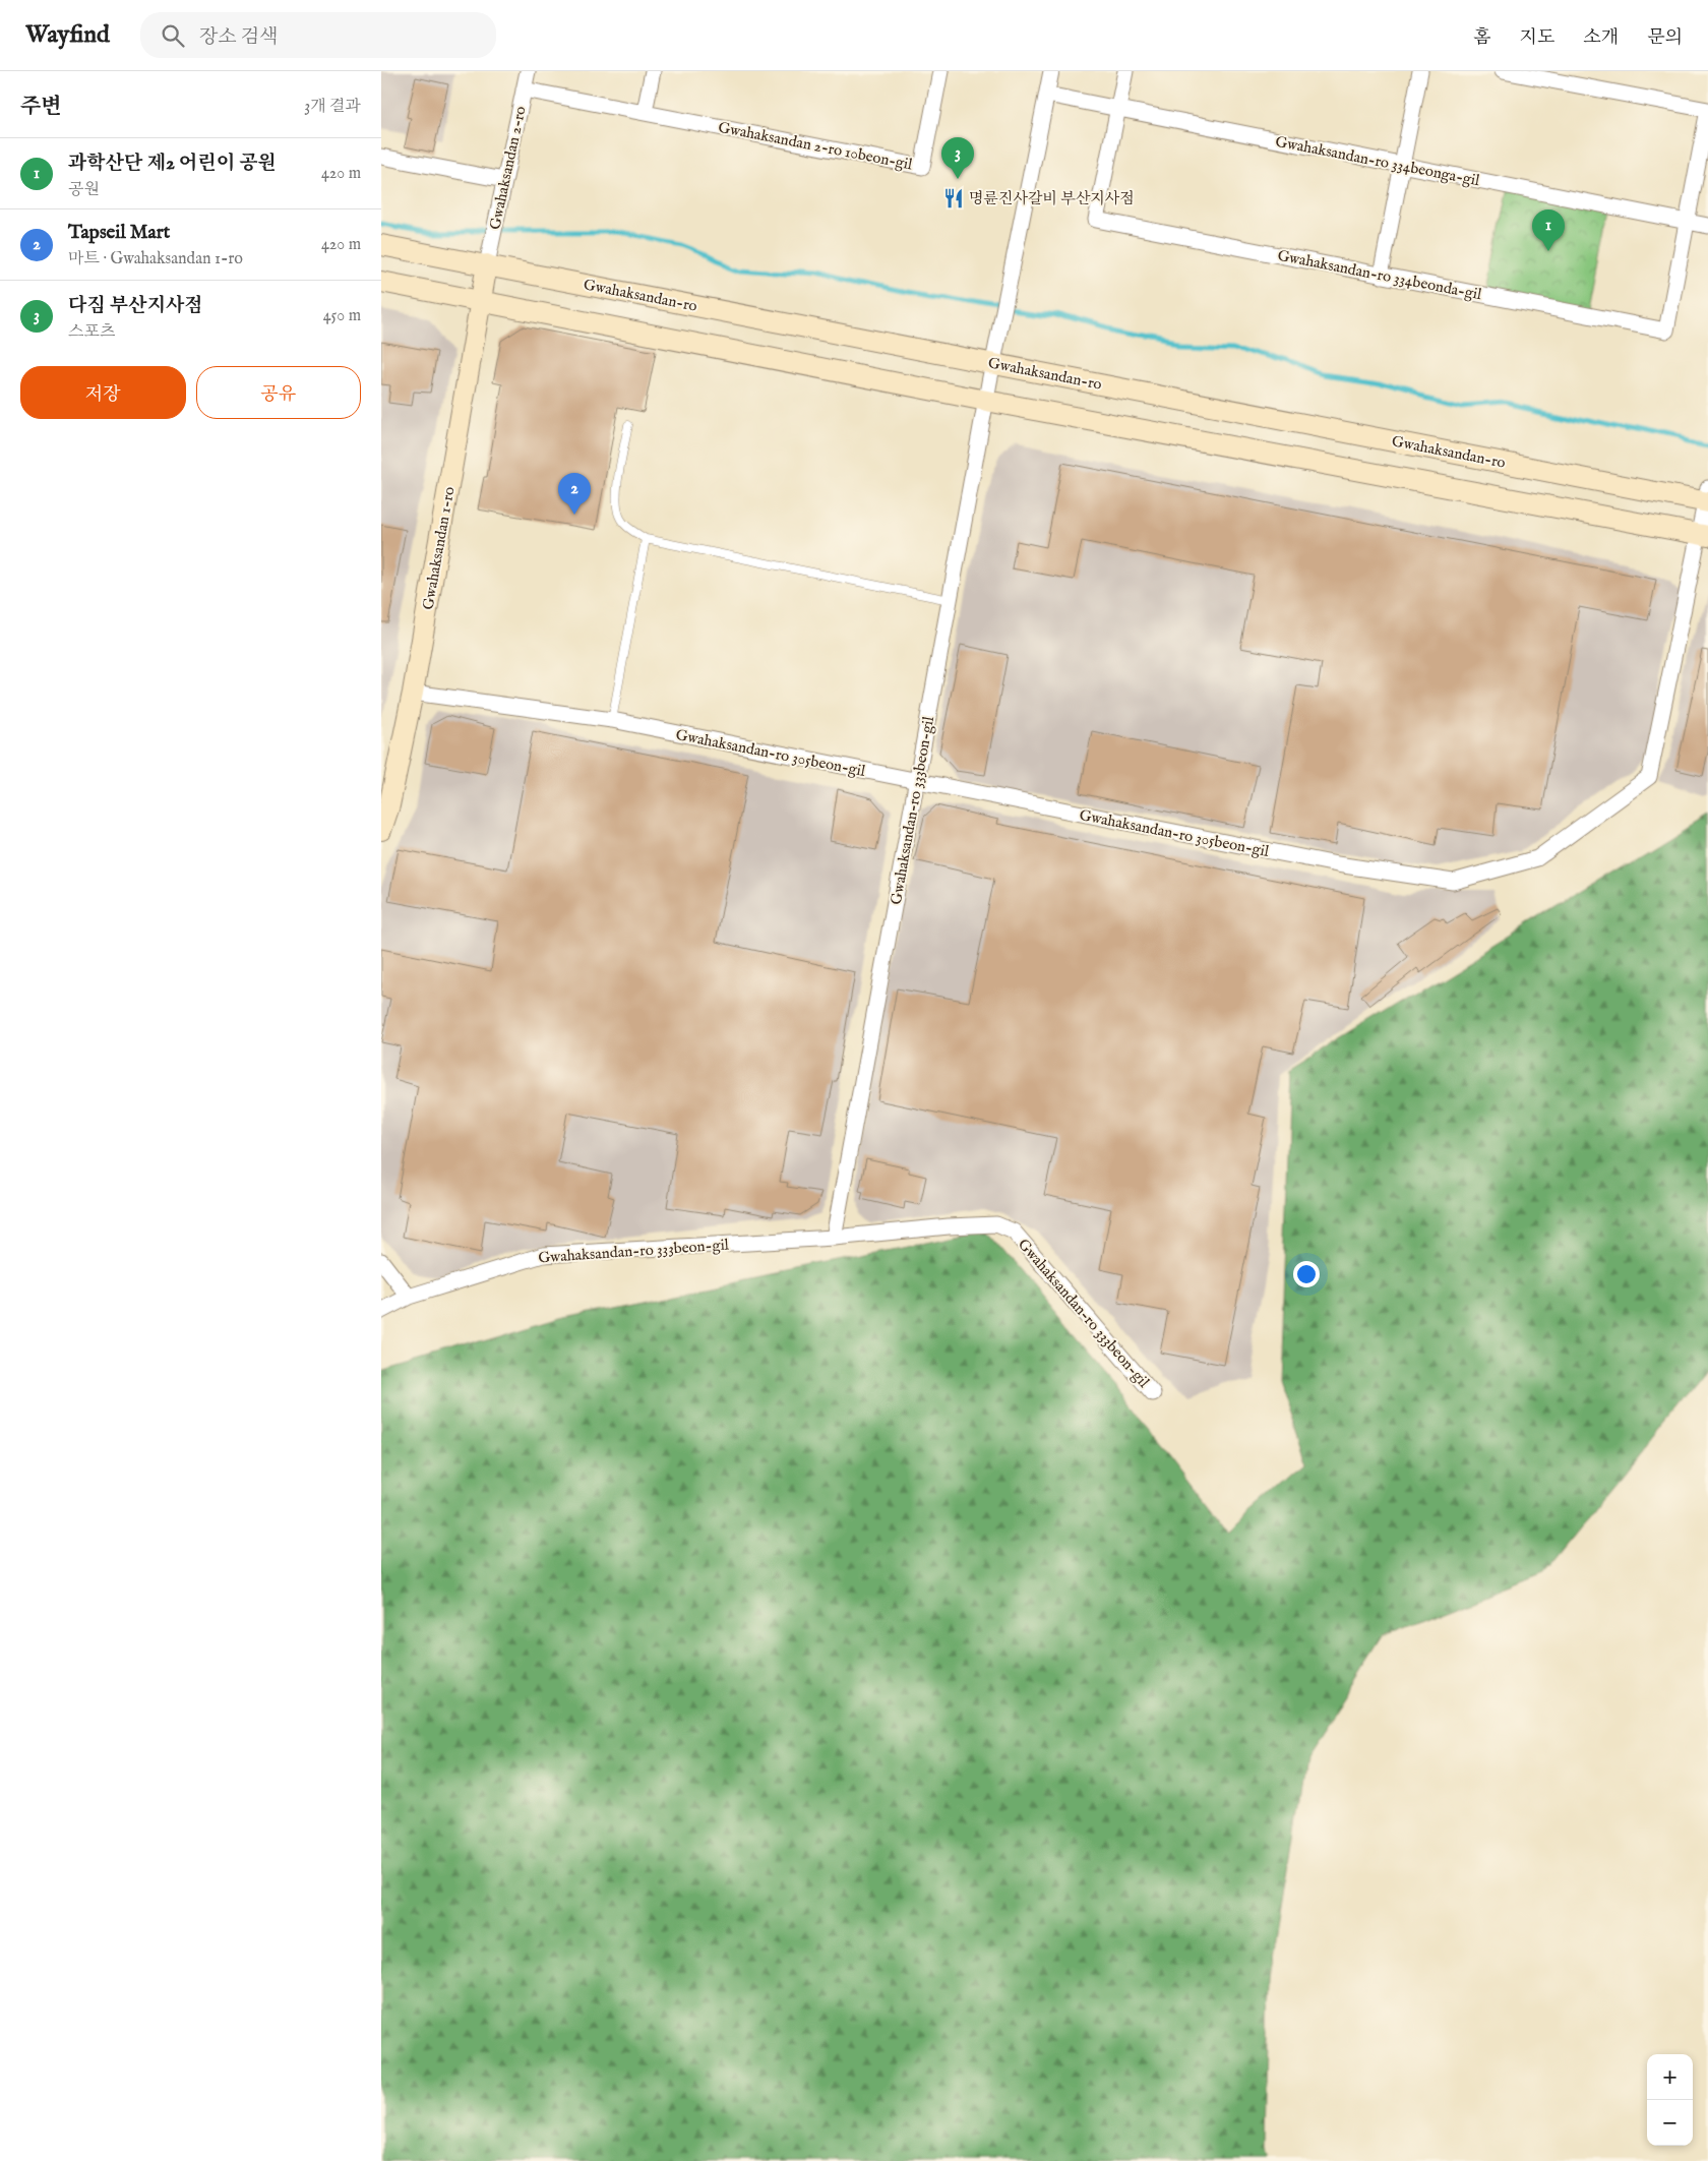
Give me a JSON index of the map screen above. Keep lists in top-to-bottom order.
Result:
{
  "streets": {
    "main road": ["Gwahaksandan-ro", "Gwahaksandan 1-ro"],
    "street": [
      "Gwahaksandan 2-ro 10beon-gil",
      "Gwahaksandan-ro 334beonga-gil",
      "Gwahaksandan 2-ro",
      "Gwahaksandan-ro 334beonda-gil",
      "Gwahaksandan-ro 305beon-gil",
      "Gwahaksandan-ro 333beon-gil"
    ]
  },
  "crossings": [
    ["Gwahaksandan 2-ro 10beon-gil", "Gwahaksandan 2-ro"],
    ["Gwahaksandan-ro 334beonga-gil", "Gwahaksandan-ro 334beonda-gil"],
    ["Gwahaksandan-ro 334beonga-gil", "Gwahaksandan-ro 333beon-gil"],
    ["Gwahaksandan 2-ro", "Gwahaksandan-ro"],
    ["Gwahaksandan 2-ro", "Gwahaksandan 1-ro"],
    ["Gwahaksandan-ro", "Gwahaksandan 1-ro"],
    ["Gwahaksandan-ro", "Gwahaksandan-ro 305beon-gil"],
    ["Gwahaksandan-ro", "Gwahaksandan-ro 333beon-gil"],
    ["Gwahaksandan 1-ro", "Gwahaksandan-ro 305beon-gil"],
    ["Gwahaksandan-ro 305beon-gil", "Gwahaksandan-ro 333beon-gil"]
  ],
  "places": {
    "restaurant": ["명륜진사갈비 부산지사점"]
  },
  "page": {
    "header": "Wayfind",
    "search": "장소 검색",
    "nav": [
      "홈",
      "지도",
      "소개",
      "문의"
    ],
    "heading": ["주변", "3개 결과"],
    "list": [
      {
        "mark": "1",
        "name": "과학산단 제2 어린이 공원",
        "note": "공원",
        "value": "420 m"
      },
      {
        "mark": "2",
        "name": "Tapseil Mart",
        "note": "마트 · Gwahaksandan 1-ro",
        "value": "420 m"
      },
      {
        "mark": "3",
        "name": "다짐 부산지사점",
        "note": "스포츠",
        "value": "450 m"
      }
    ],
    "pins": ["3", "1", "2"],
    "buttons": ["저장", "공유"],
    "map_buttons": ["+", "−"]
  }
}
